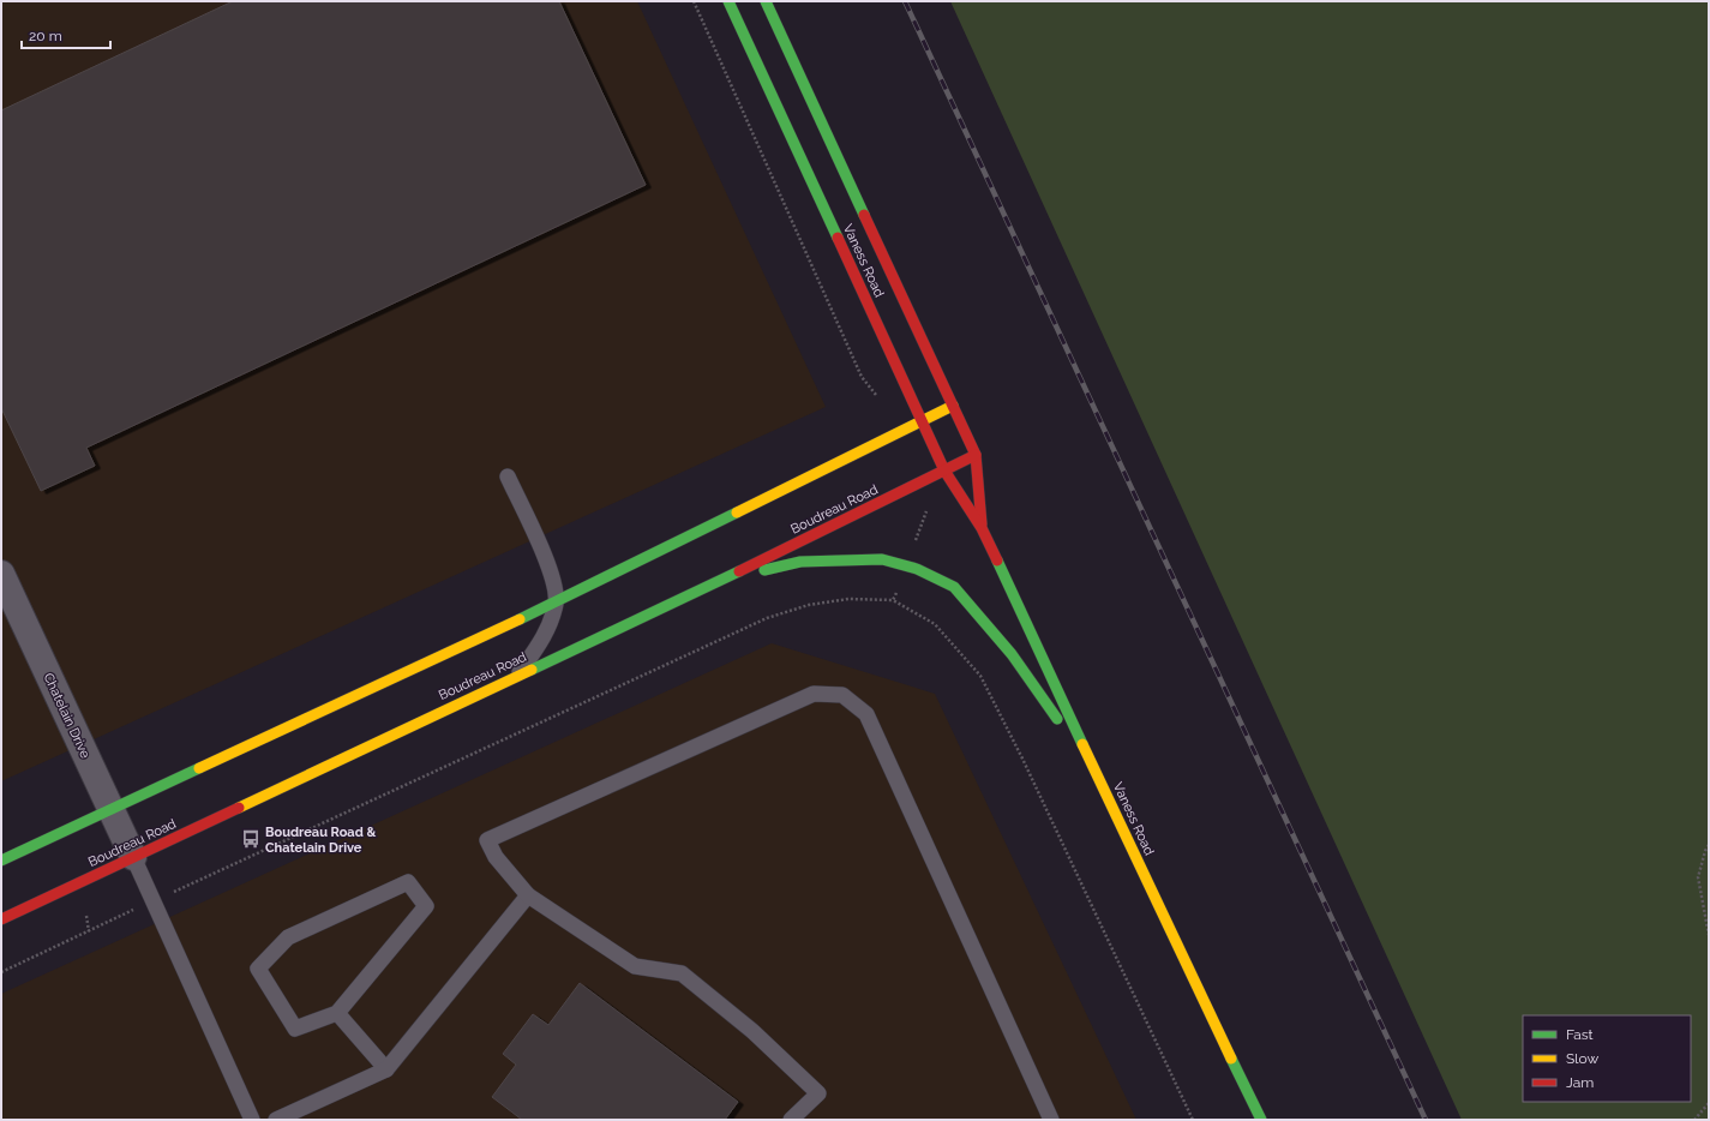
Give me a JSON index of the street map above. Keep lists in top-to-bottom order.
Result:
{
  "streets": {
    "main road": ["Vaness Road", "Boudreau Road"],
    "street": ["Chatelain Drive"]
  },
  "crossings": [
    ["Vaness Road", "Boudreau Road"],
    ["Boudreau Road", "Chatelain Drive"]
  ],
  "places": {
    "bus stop": ["Boudreau Road & Chatelain Drive"]
  },
  "legend": ["Fast", "Slow", "Jam"],
  "scale_bar": "20 m"
}
